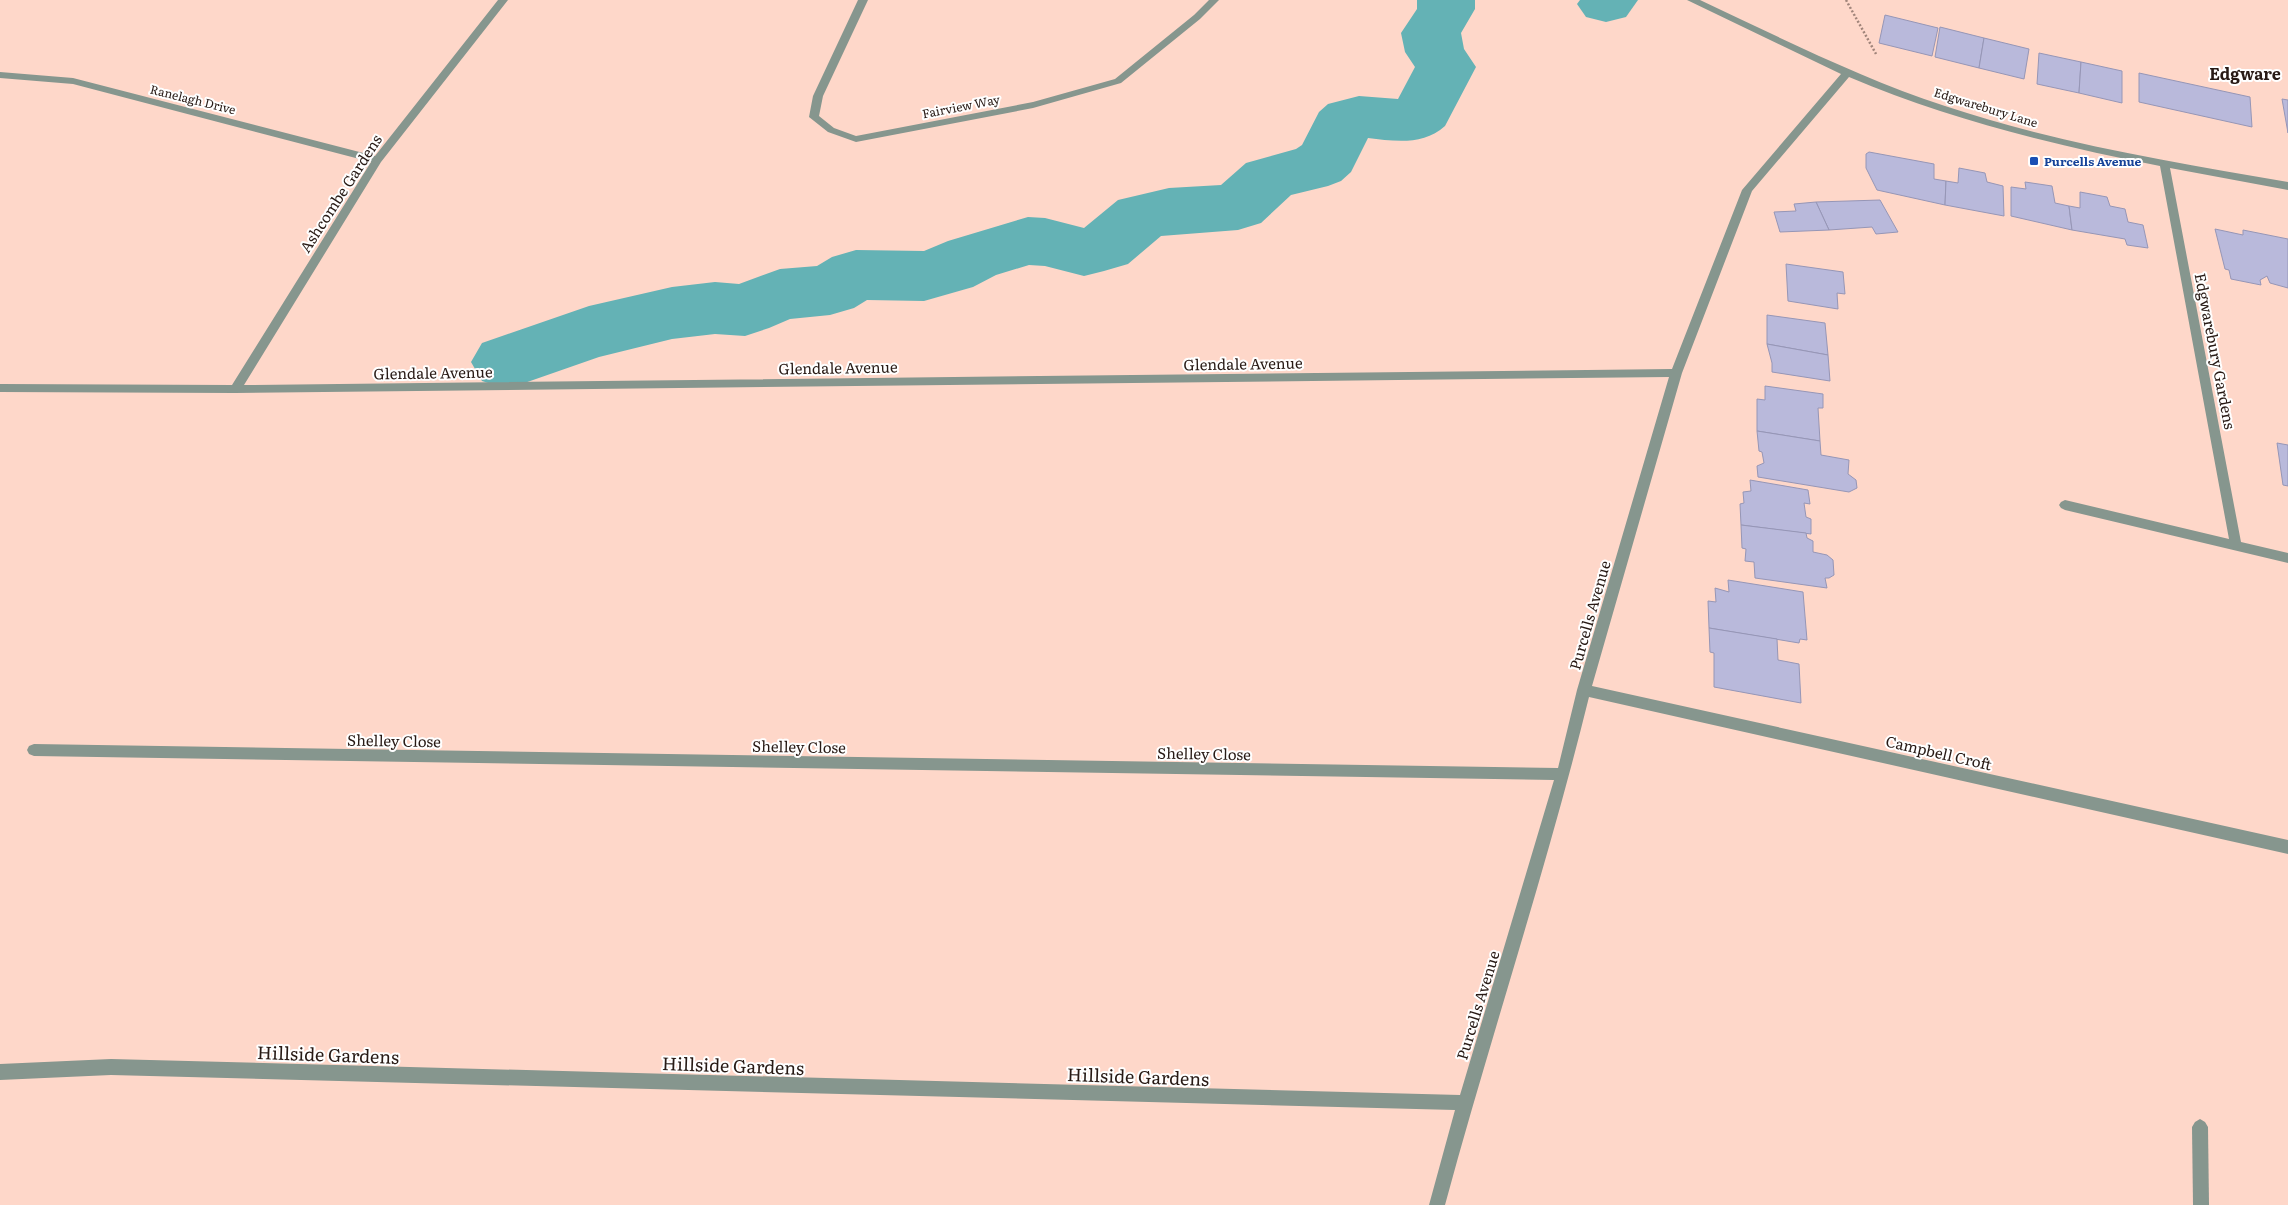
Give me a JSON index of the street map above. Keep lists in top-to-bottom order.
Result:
{
  "streets": {
    "street": [
      "Ranelagh Drive",
      "Fairview Way",
      "Edgwarebury Lane",
      "Ashcombe Gardens",
      "Edgwarebury Gardens",
      "Glendale Avenue",
      "Purcells Avenue",
      "Shelley Close",
      "Campbell Croft",
      "Hillside Gardens"
    ]
  },
  "crossings": [
    ["Ranelagh Drive", "Ashcombe Gardens"],
    ["Edgwarebury Lane", "Edgwarebury Gardens"],
    ["Edgwarebury Lane", "Purcells Avenue"],
    ["Ashcombe Gardens", "Glendale Avenue"],
    ["Glendale Avenue", "Purcells Avenue"],
    ["Purcells Avenue", "Shelley Close"],
    ["Purcells Avenue", "Campbell Croft"],
    ["Purcells Avenue", "Hillside Gardens"]
  ],
  "districts": ["Edgware"],
  "places": {
    "transit": ["Purcells Avenue"]
  }
}
